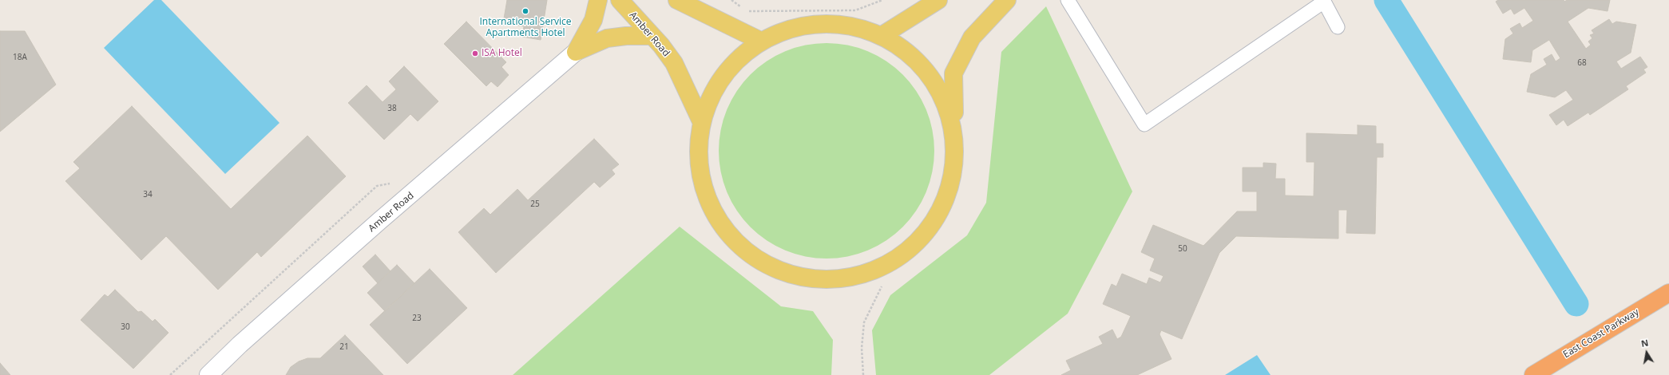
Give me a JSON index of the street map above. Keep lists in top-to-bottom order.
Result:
{
  "streets": {
    "highway": ["East Coast Parkway"],
    "main road": ["Amber Road"]
  },
  "places": ["International Service Apartments Hotel", "ISA Hotel"],
  "house_numbers": [
    "18A",
    "68",
    "38",
    "34",
    "25",
    "50",
    "23",
    "30",
    "21"
  ],
  "north": "top"
}
